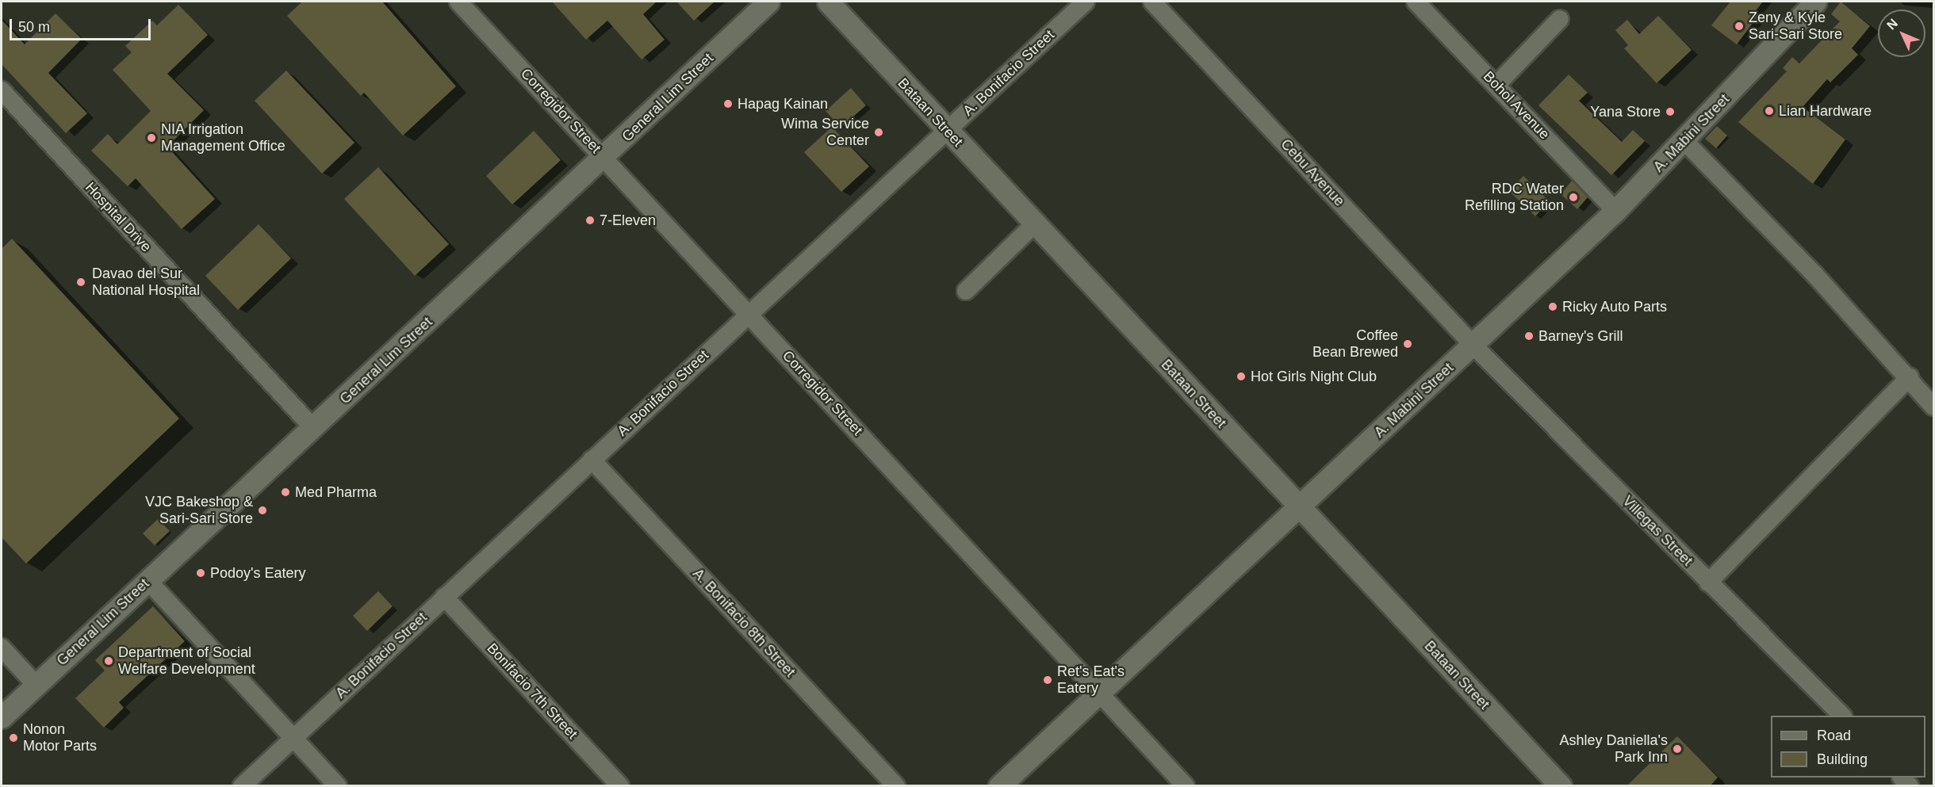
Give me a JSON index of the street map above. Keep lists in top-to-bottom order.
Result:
{
  "streets": {
    "street": [
      "A. Bonifacio Street",
      "General Lim Street",
      "Bohol Avenue",
      "Corregidor Street",
      "Bataan Street",
      "A. Mabini Street",
      "Cebu Avenue",
      "Hospital Drive",
      "Villegas Street",
      "A. Bonifacio 8th Street",
      "Bonifacio 7th Street"
    ]
  },
  "crossings": [
    ["A. Bonifacio Street", "Corregidor Street"],
    ["A. Bonifacio Street", "Bataan Street"],
    ["A. Bonifacio Street", "A. Bonifacio 8th Street"],
    ["A. Bonifacio Street", "Bonifacio 7th Street"],
    ["General Lim Street", "Corregidor Street"],
    ["General Lim Street", "Hospital Drive"],
    ["Bohol Avenue", "A. Mabini Street"],
    ["Corregidor Street", "A. Mabini Street"],
    ["Bataan Street", "A. Mabini Street"],
    ["A. Mabini Street", "Cebu Avenue"],
    ["A. Mabini Street", "Villegas Street"],
    ["Cebu Avenue", "Villegas Street"]
  ],
  "places": [
    "Zeny & Kyle Sari-Sari Store",
    "Hapag Kainan",
    "Lian Hardware",
    "Yana Store",
    "Wima Service Center",
    "NIA Irrigation Management Office",
    "RDC Water Refilling Station",
    "7-Eleven",
    "Davao del Sur National Hospital",
    "Ricky Auto Parts",
    "Barney's Grill",
    "Coffee Bean Brewed",
    "Hot Girls Night Club",
    "Med Pharma",
    "VJC Bakeshop & Sari-Sari Store",
    "Podoy's Eatery",
    "Department of Social Welfare Development",
    "Ret's Eat's Eatery",
    "Nonon Motor Parts",
    "Ashley Daniella's Park Inn"
  ],
  "legend": ["Road", "Building"],
  "scale_bar": "50 m",
  "north": "top left"
}
